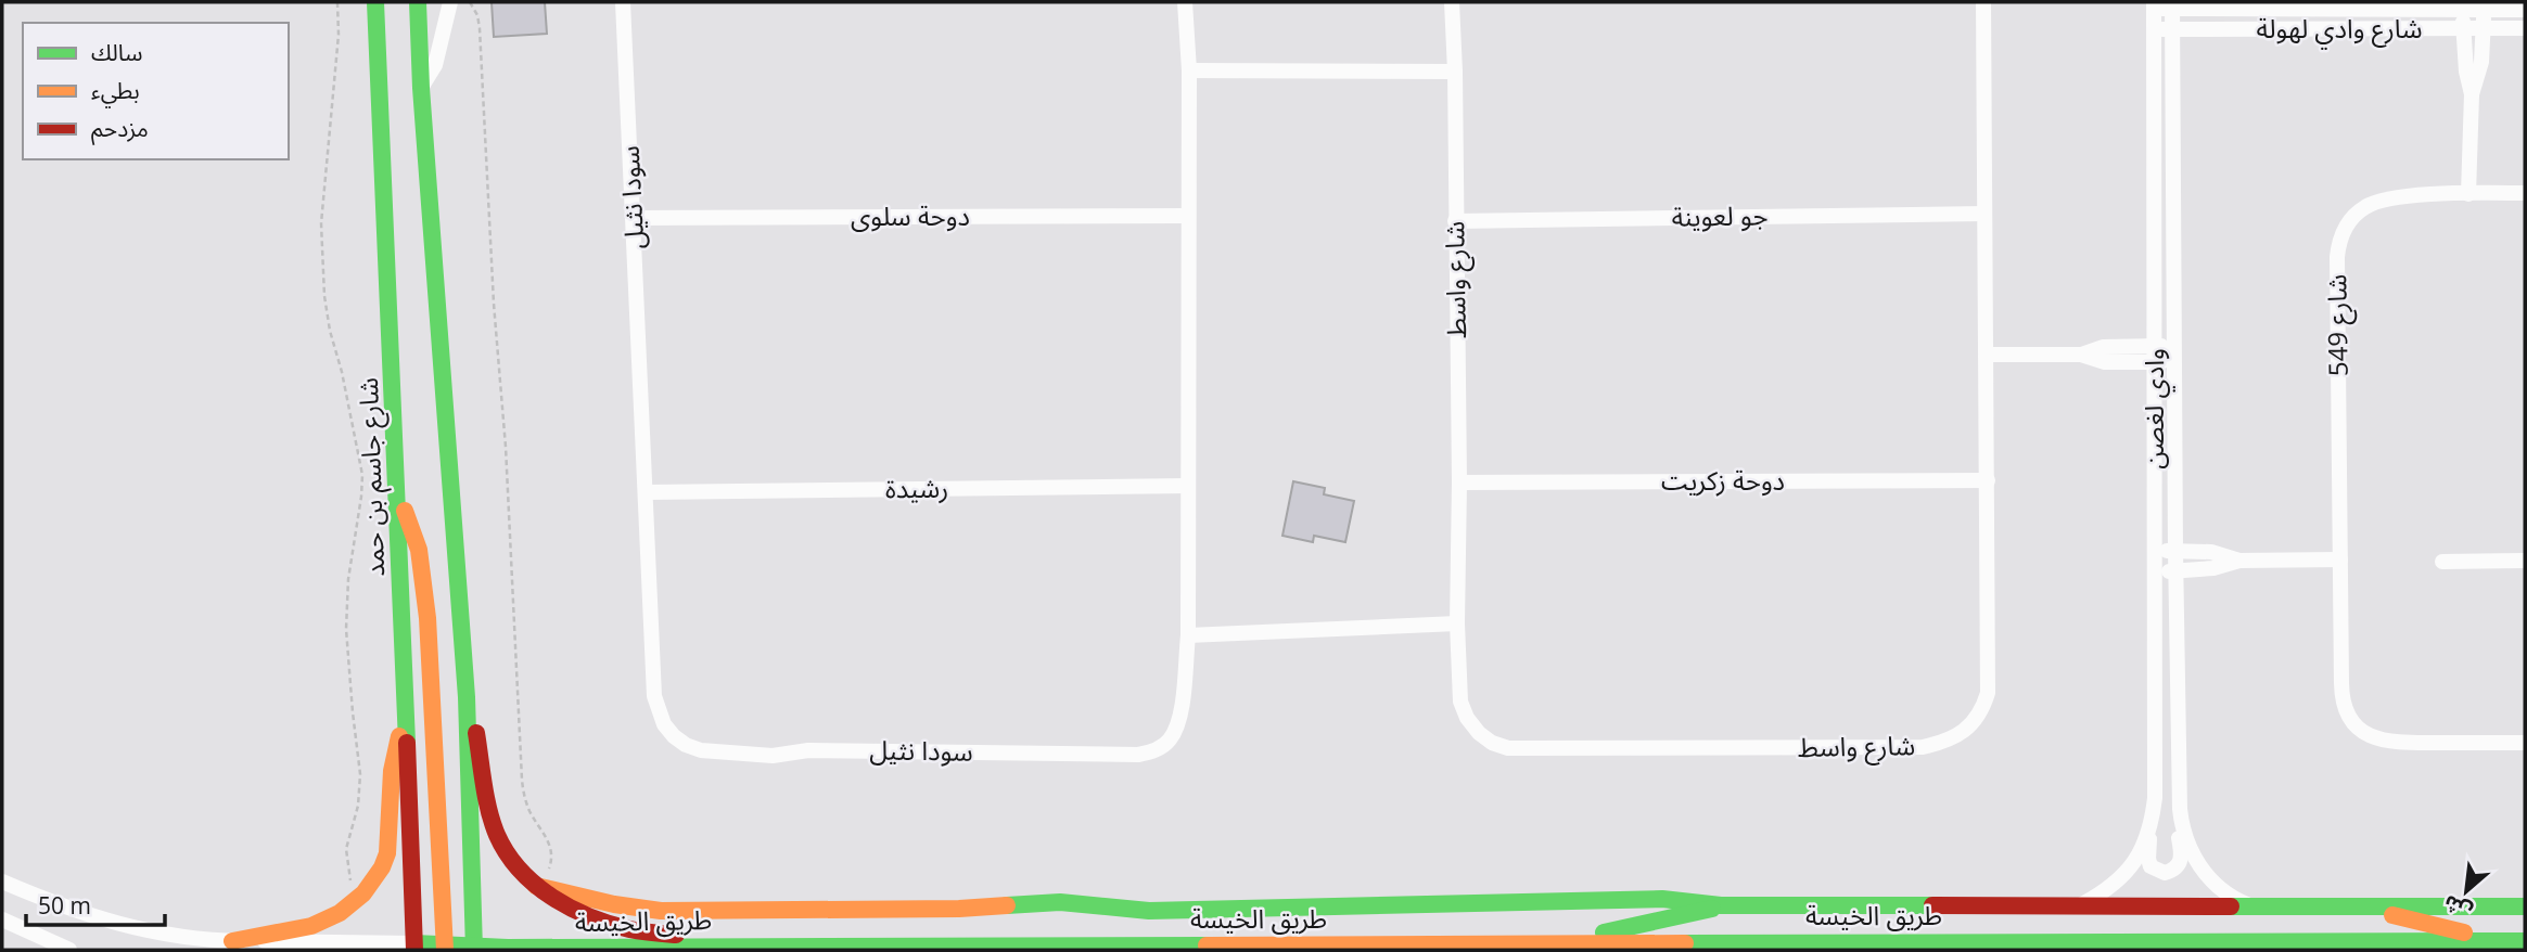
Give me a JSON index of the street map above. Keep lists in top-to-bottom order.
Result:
{
  "streets": {
    "main road": ["شارع جاسم بن حمد", "طريق الخيسة"],
    "street": [
      "شارع وادي لهولة",
      "سودا نثيل",
      "دوحة سلوى",
      "جو لعوينة",
      "شارع واسط",
      "شارع 549",
      "وادي لغصن",
      "دوحة زكريت",
      "رشيدة"
    ]
  },
  "crossings": [
    ["شارع وادي لهولة", "وادي لغصن"],
    ["سودا نثيل", "دوحة سلوى"],
    ["سودا نثيل", "رشيدة"],
    ["جو لعوينة", "شارع واسط"],
    ["شارع واسط", "دوحة زكريت"],
    ["وادي لغصن", "طريق الخيسة"],
    ["شارع جاسم بن حمد", "طريق الخيسة"]
  ],
  "legend": ["سالك", "بطيء", "مزدحم"],
  "scale_bar": "50 m",
  "north": "bottom left"
}
